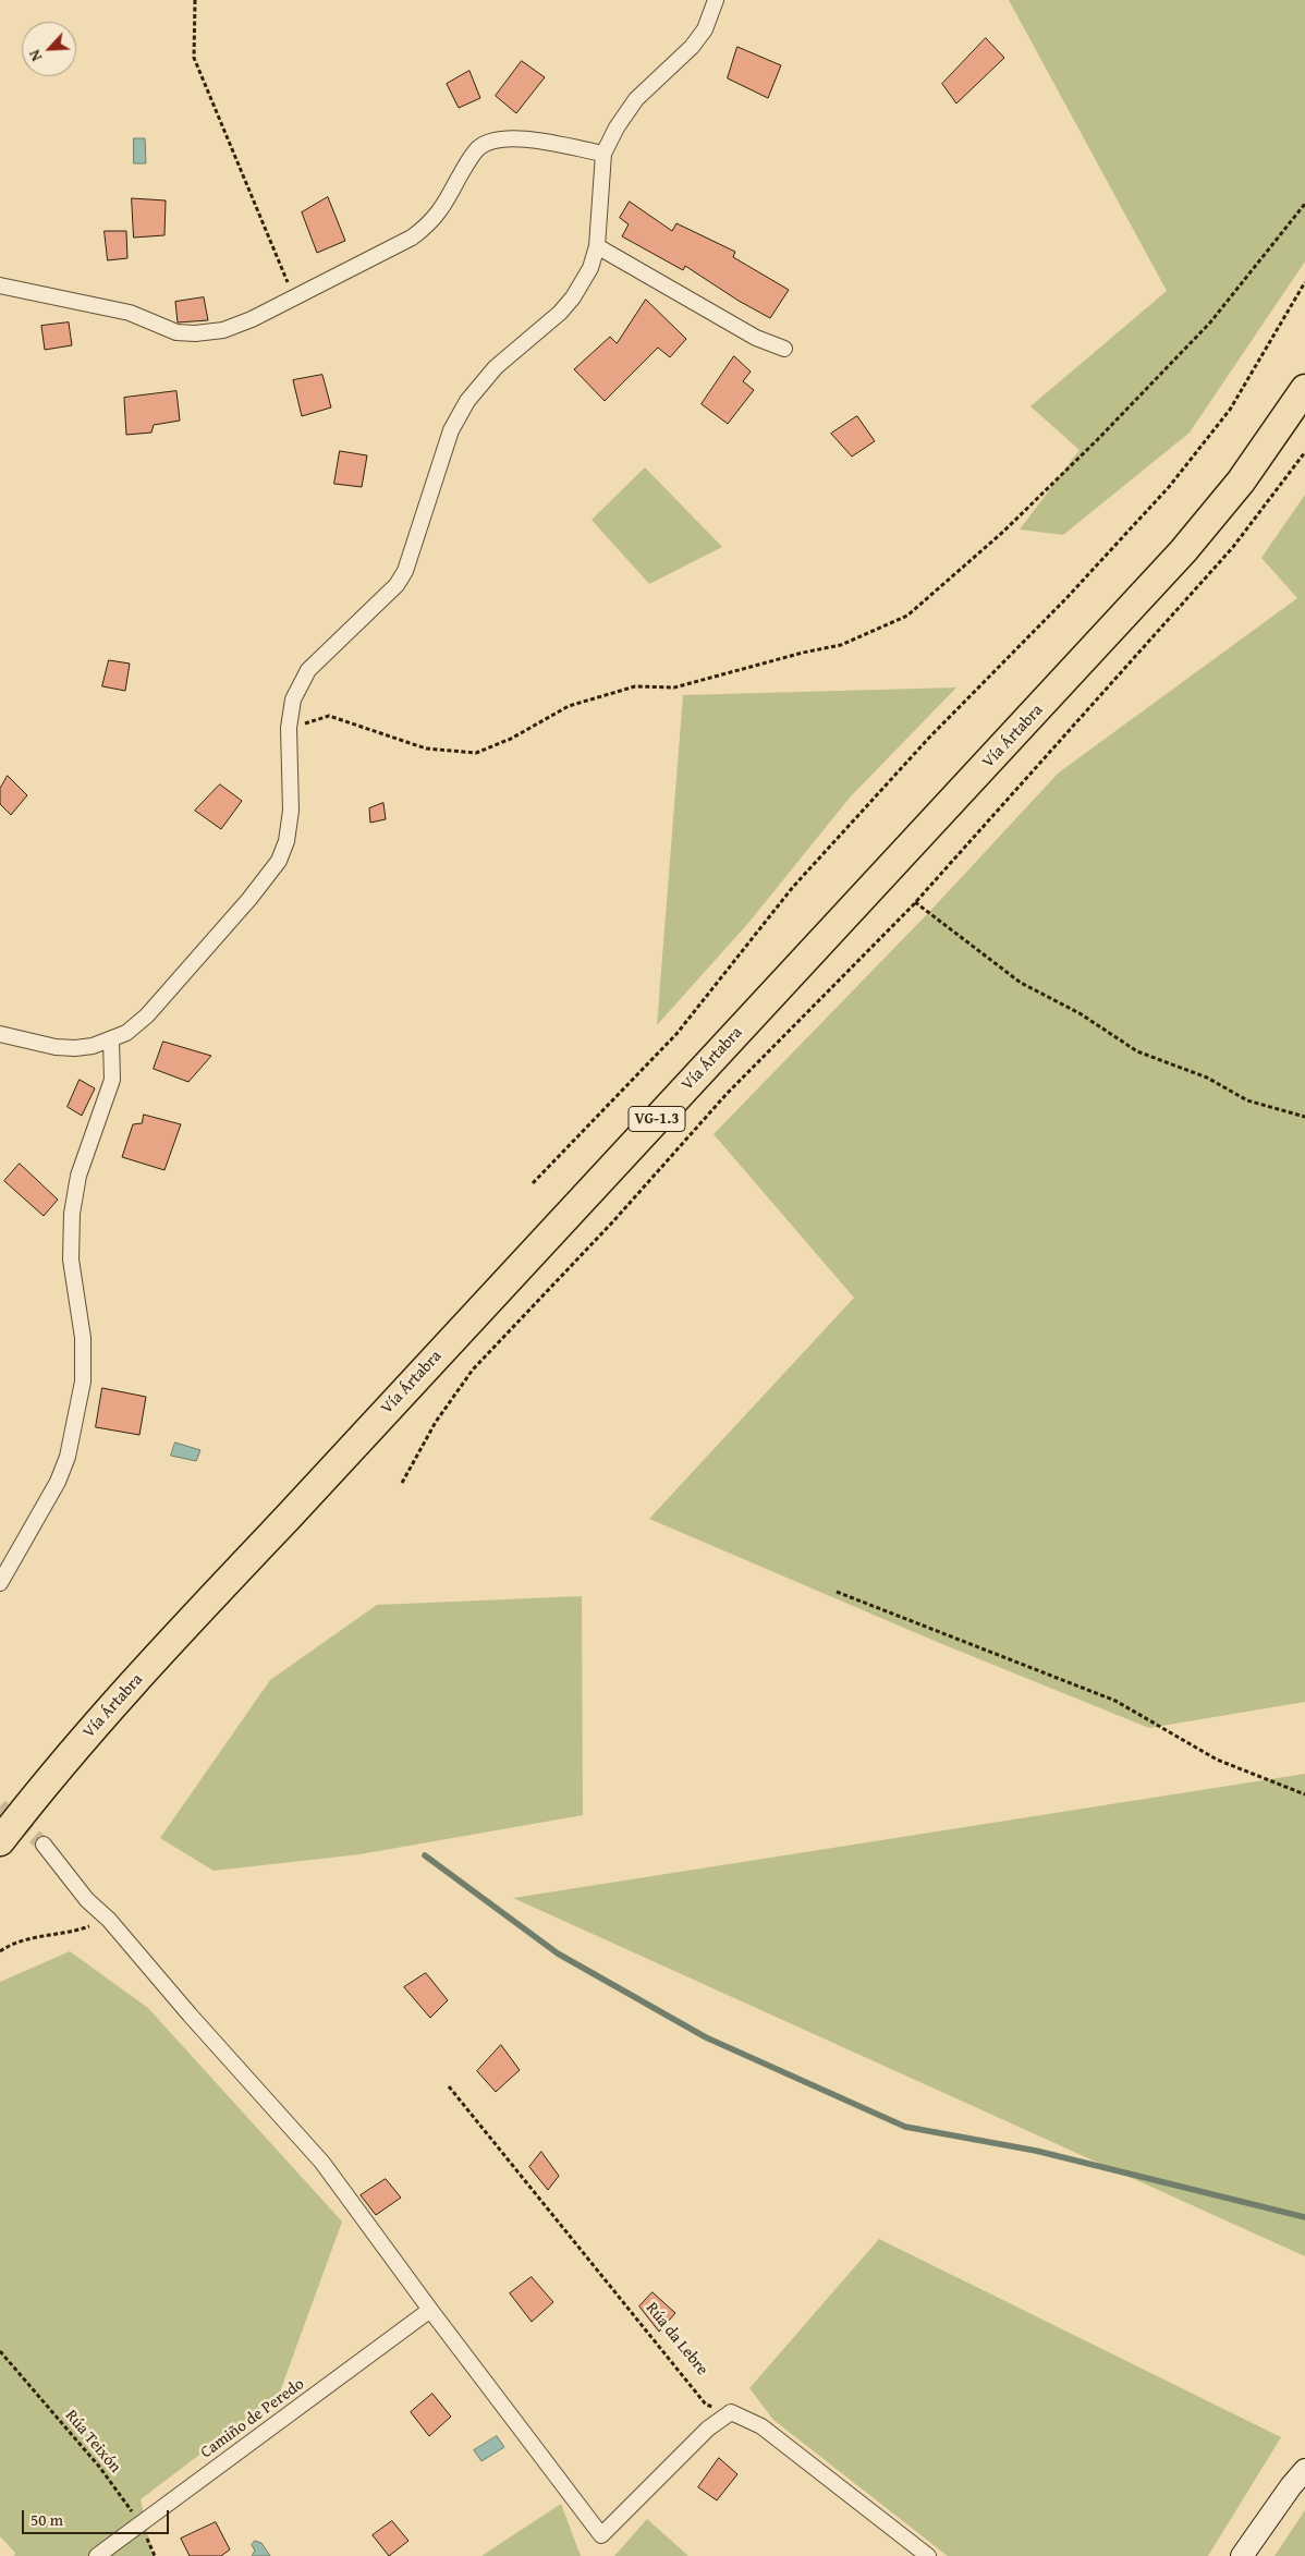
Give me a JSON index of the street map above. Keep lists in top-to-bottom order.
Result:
{
  "streets": {
    "highway": ["Vía Ártabra", "VG-1.3"],
    "street": ["Camiño de Peredo"],
    "path": ["Rúa da Lebre", "Rúa Teixón"]
  },
  "crossings": [
    ["Camiño de Peredo", "Rúa Teixón"]
  ],
  "scale_bar": "50 m",
  "north": "bottom left"
}
